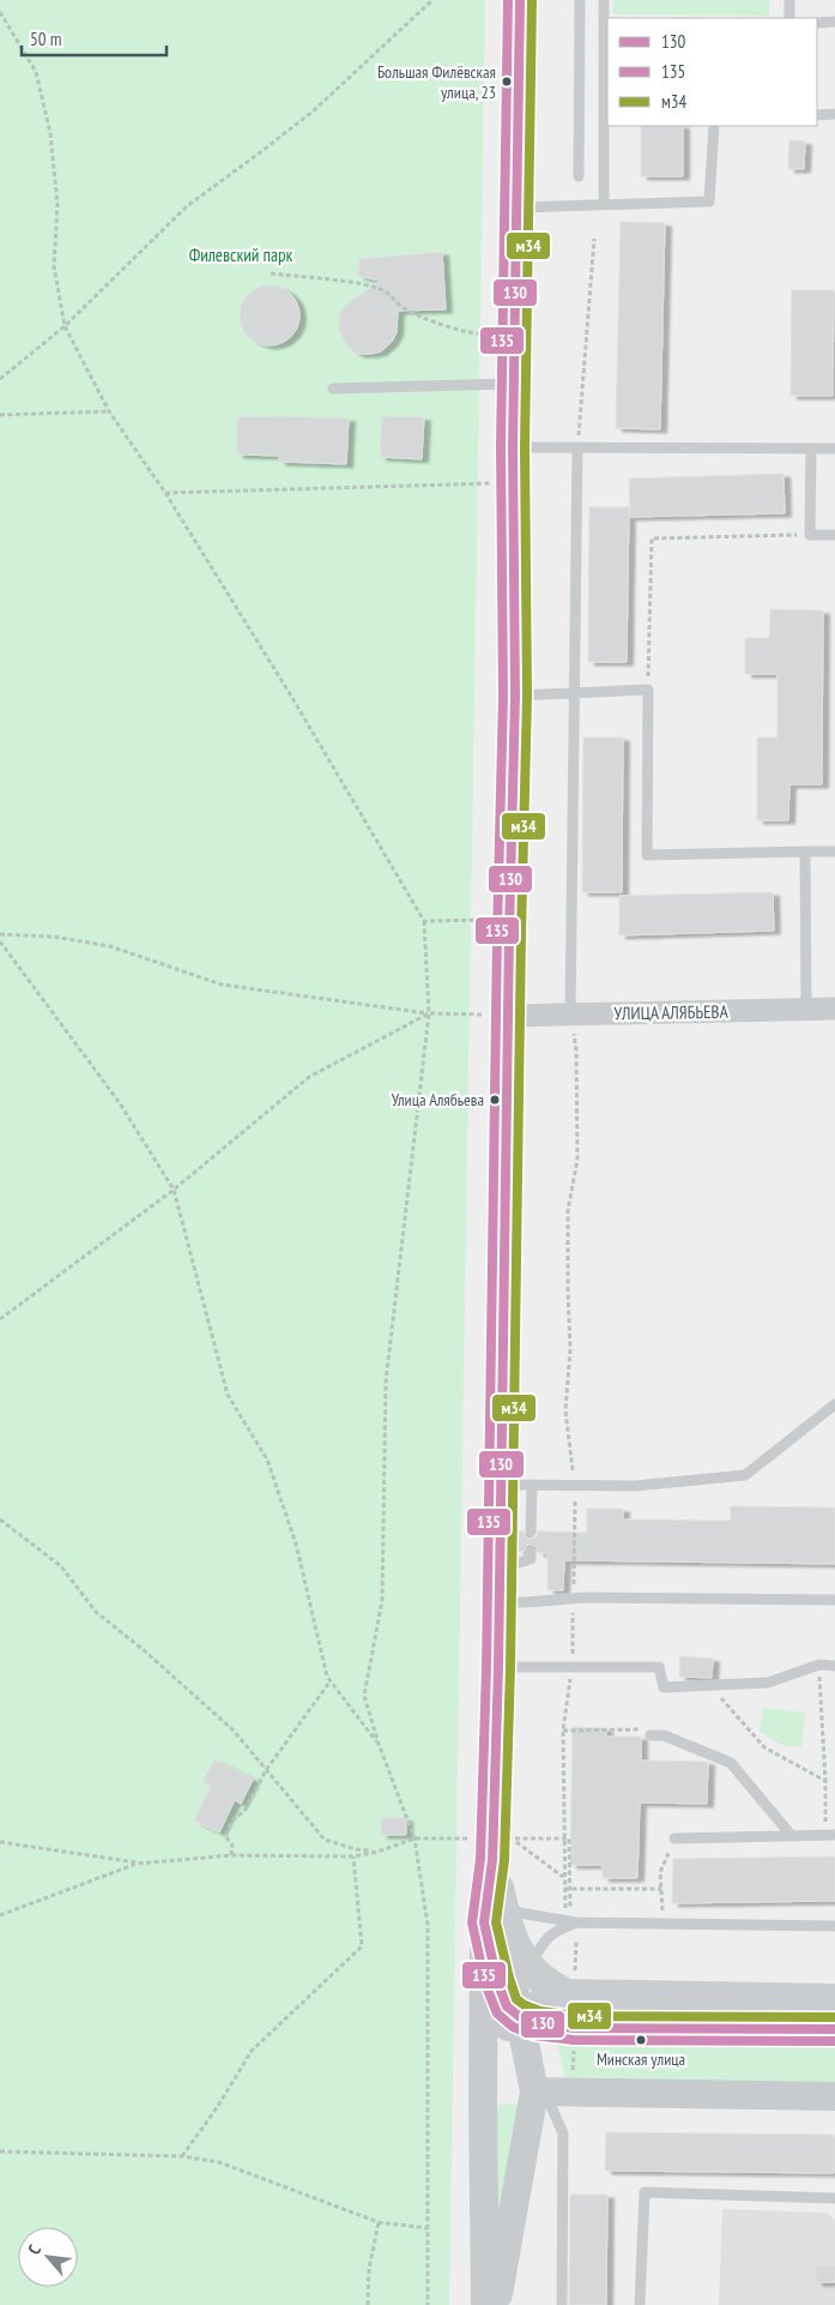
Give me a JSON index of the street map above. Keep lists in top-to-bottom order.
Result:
{
  "streets": {
    "street": ["УЛИЦА АЛЯБЬЕВА"]
  },
  "parks": ["Филевский парк"],
  "places": ["Большая Филёвская улица, 23", "Улица Алябьева", "Минская улица"],
  "lines": ["transit line 130", "transit line 135", "transit line м34"],
  "legend": ["130", "135", "м34"],
  "scale_bar": "50 m",
  "north": "top left"
}
